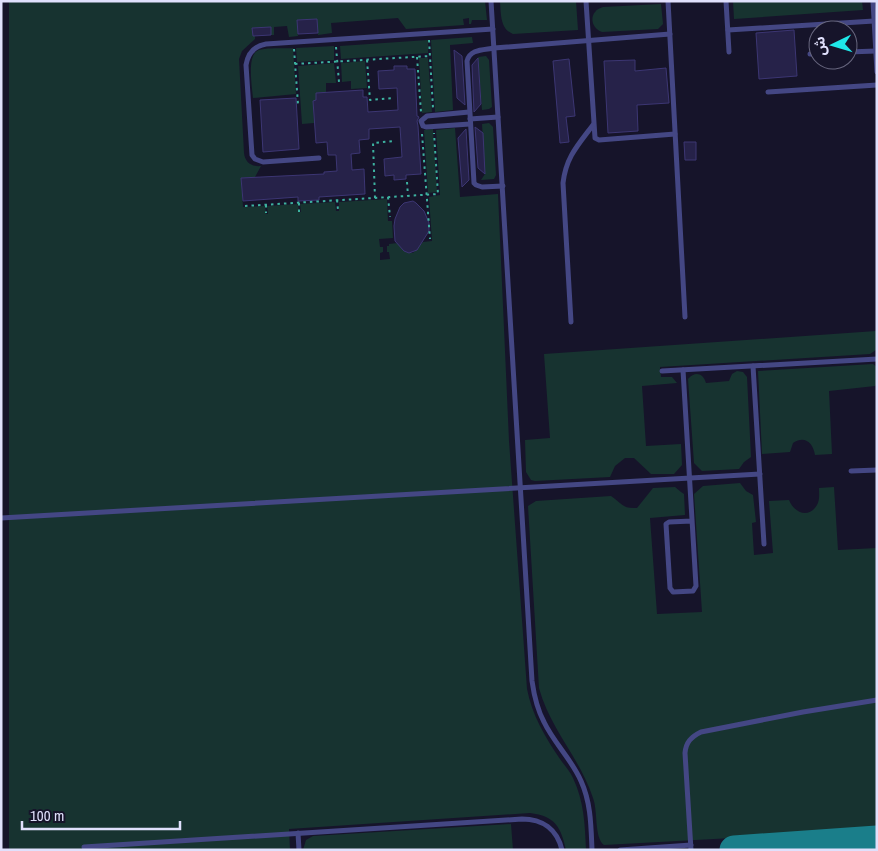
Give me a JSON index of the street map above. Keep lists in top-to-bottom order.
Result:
{
  "scale_bar": "100 m",
  "north": "left"
}
